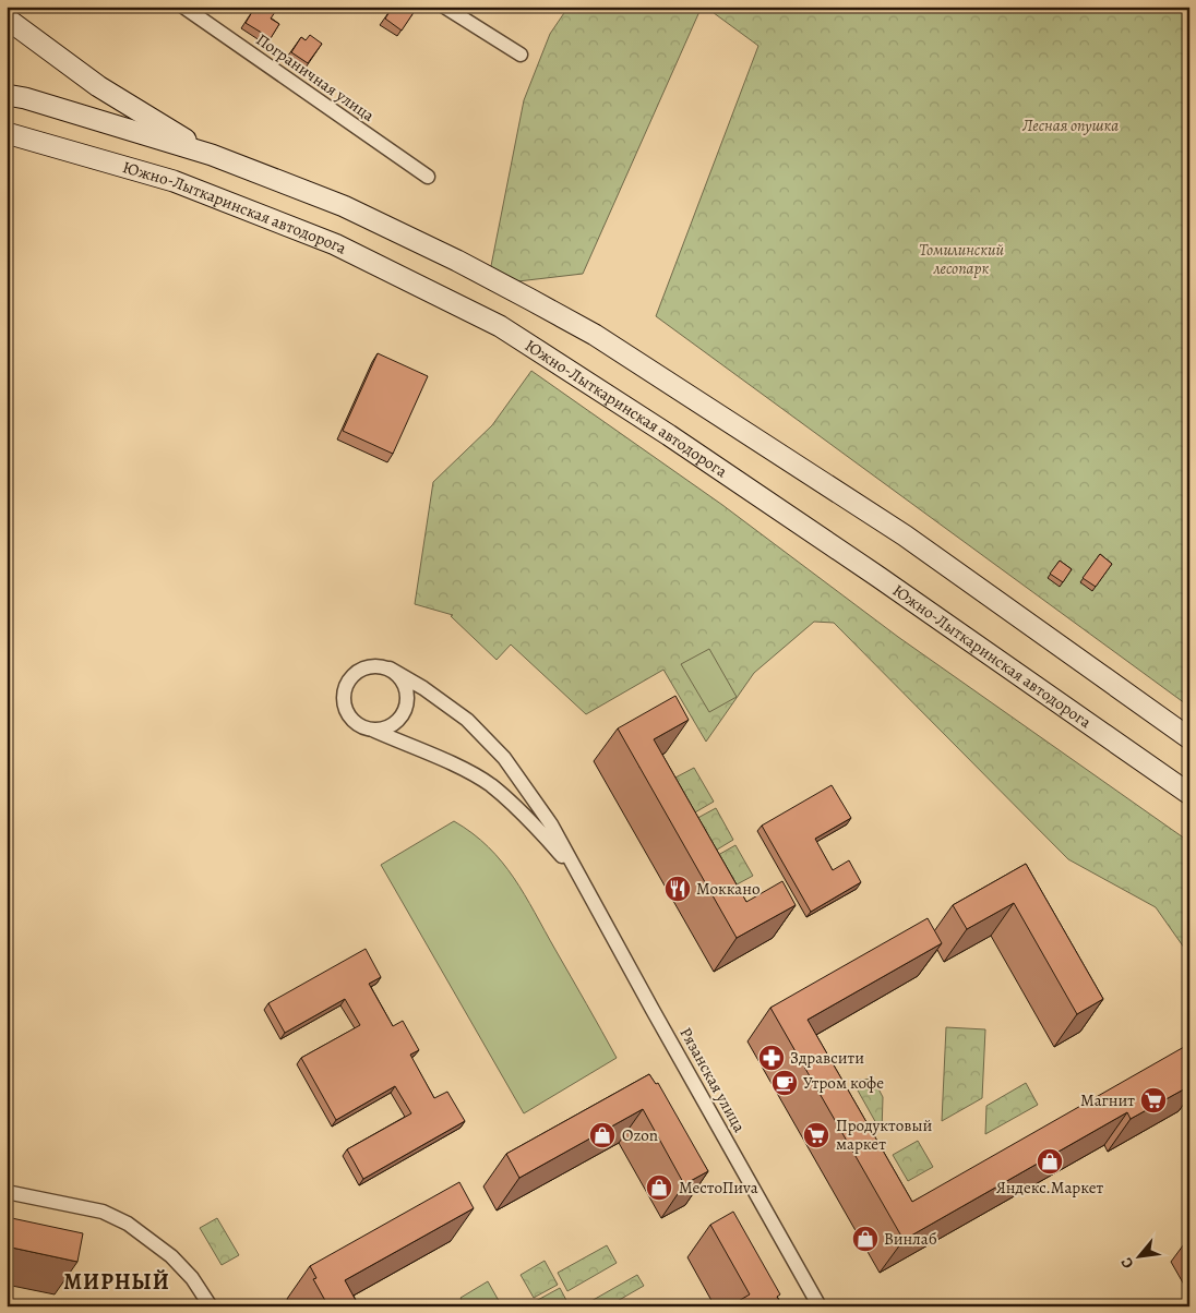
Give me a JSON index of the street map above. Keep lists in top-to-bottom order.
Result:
{
  "streets": {
    "main road": ["Южно-Лыткаринская автодорога"],
    "street": ["Пограничная улица", "Рязанская улица"]
  },
  "districts": ["МИРНЫЙ"],
  "parks": ["Лесная опушка", "Томилинский лесопарк"],
  "places": {
    "restaurant": ["Моккано"],
    "pharmacy": ["Здравсити"],
    "cafe": ["Утром кофе"],
    "supermarket": ["Магнит", "Продуктовый маркет"],
    "shop": [
      "Ozon",
      "Яндекс.Маркет",
      "МестоПиvа",
      "Винлаб"
    ]
  },
  "north": "bottom left"
}
